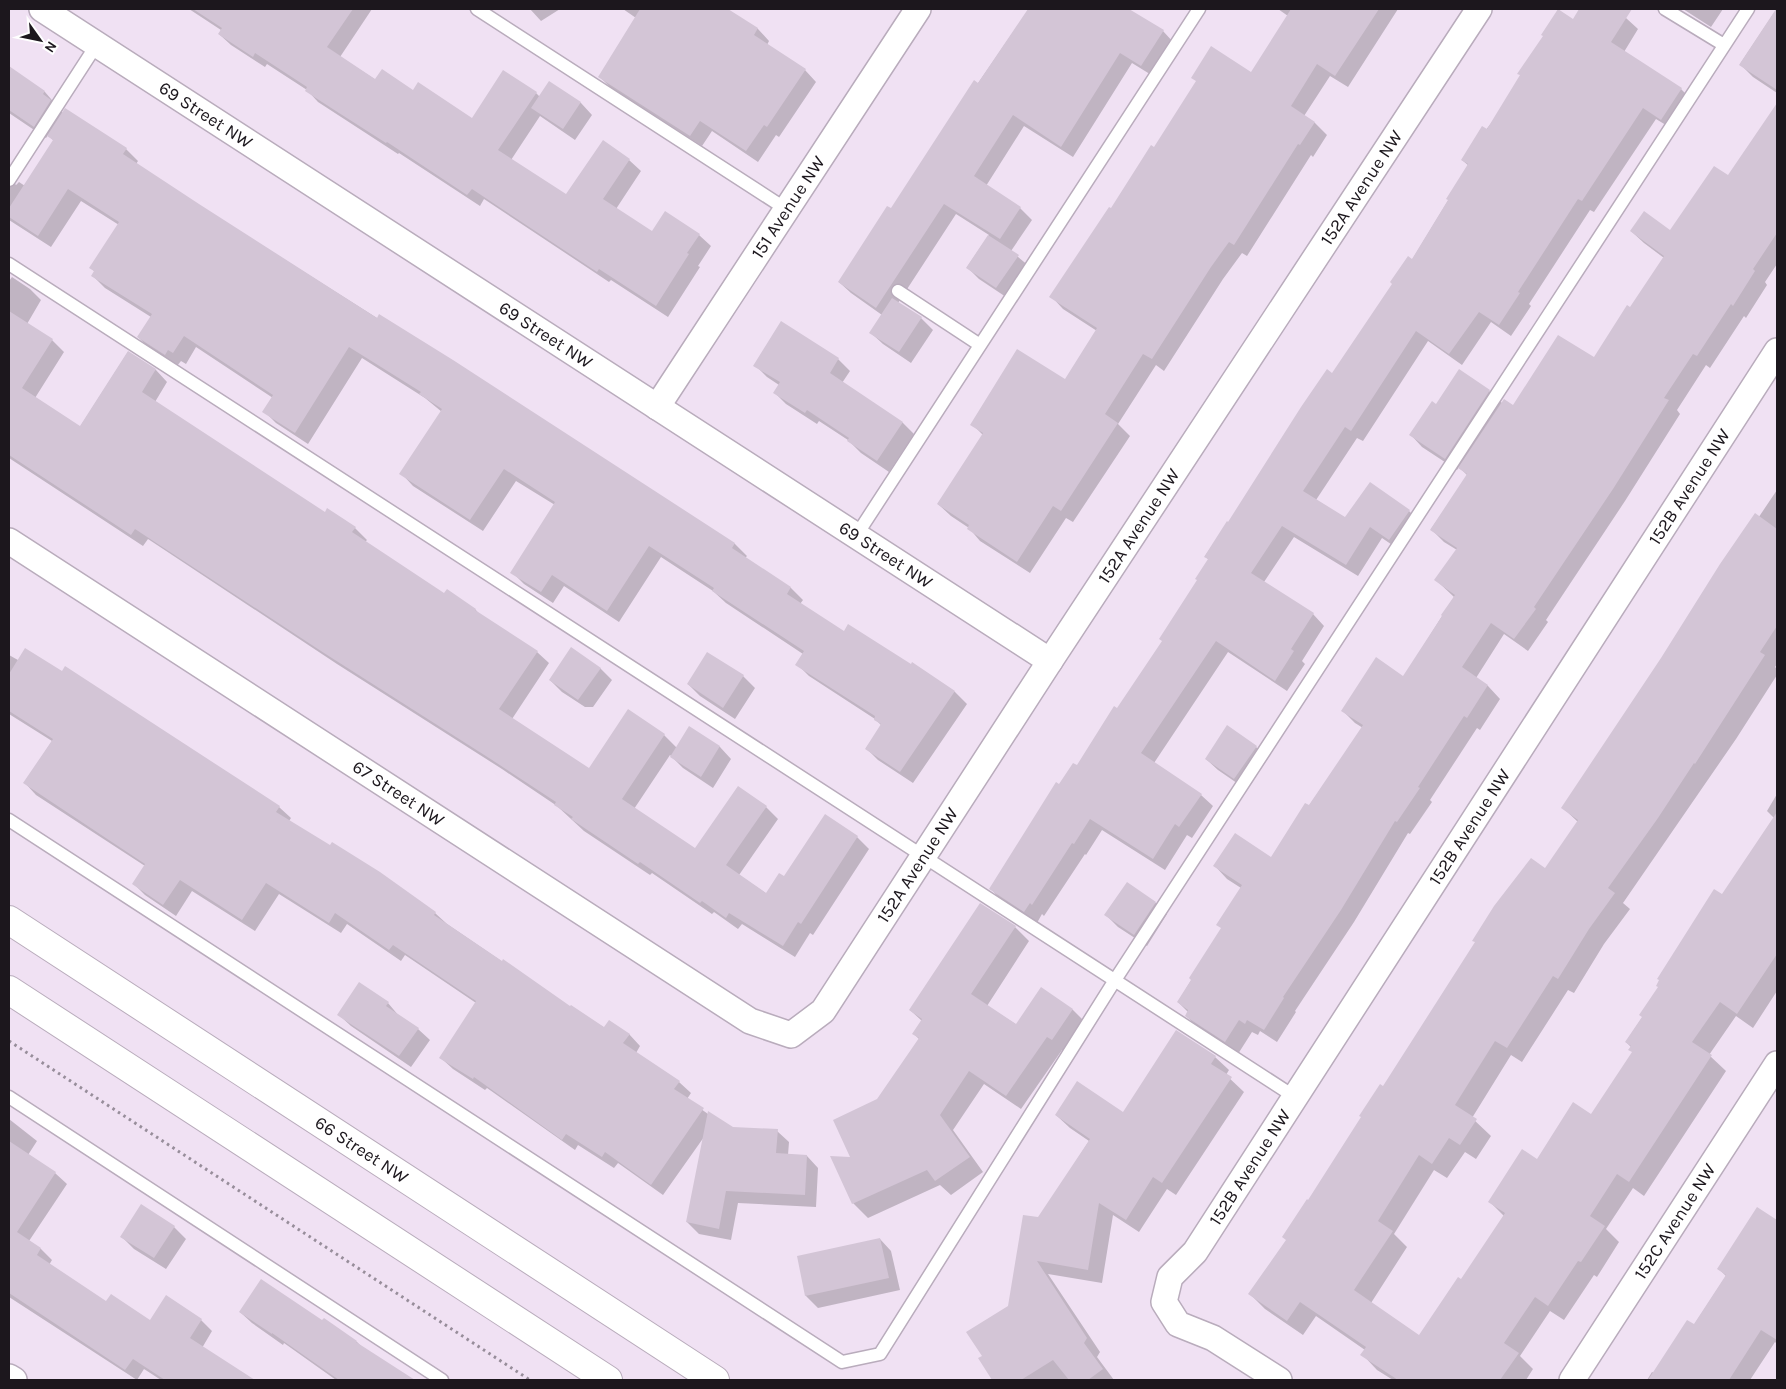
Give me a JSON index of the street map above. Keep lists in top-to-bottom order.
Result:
{
  "streets": {
    "main road": ["66 Street NW"],
    "street": [
      "69 Street NW",
      "152A Avenue NW",
      "151 Avenue NW",
      "152B Avenue NW",
      "67 Street NW",
      "152C Avenue NW"
    ]
  },
  "crossings": [
    ["69 Street NW", "152A Avenue NW"],
    ["69 Street NW", "151 Avenue NW"],
    ["152A Avenue NW", "67 Street NW"]
  ],
  "north": "bottom right"
}
